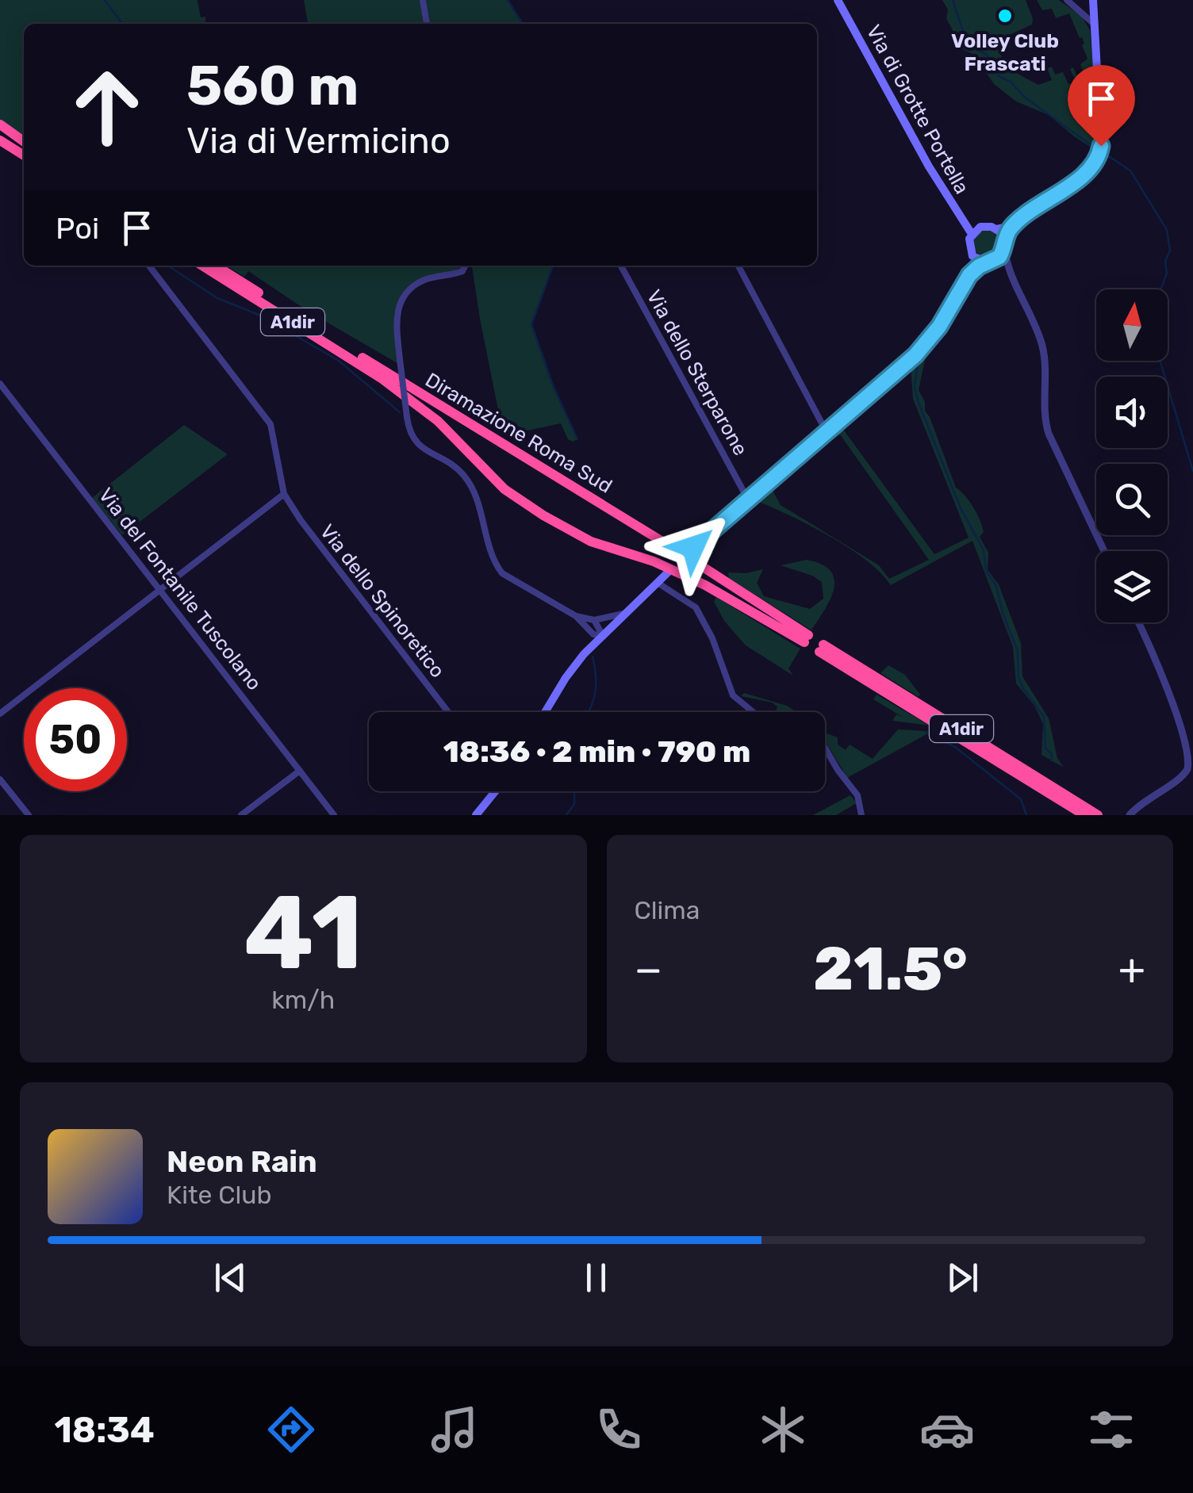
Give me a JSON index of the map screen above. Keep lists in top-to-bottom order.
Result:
{
  "streets": {
    "highway": ["A1dir", "Diramazione Roma Sud"],
    "main road": ["Via di Grotte Portella"],
    "street": ["Via dello Sterparone", "Via del Fontanile Tuscolano", "Via dello Spinoretico"]
  },
  "places": ["Volley Club Frascati"],
  "north": "top",
  "page": {
    "turn": ["560 m", "Via di Vermicino"],
    "then": "Poi",
    "limit": "50",
    "trip": "18:36 · 2 min · 790 m",
    "tile": [
      ["41", "km/h"],
      "Clima"
    ],
    "heat": ["−", "21.5°", "+"],
    "song": ["Neon Rain", "Kite Club"],
    "tabs": "18:34"
  }
}
